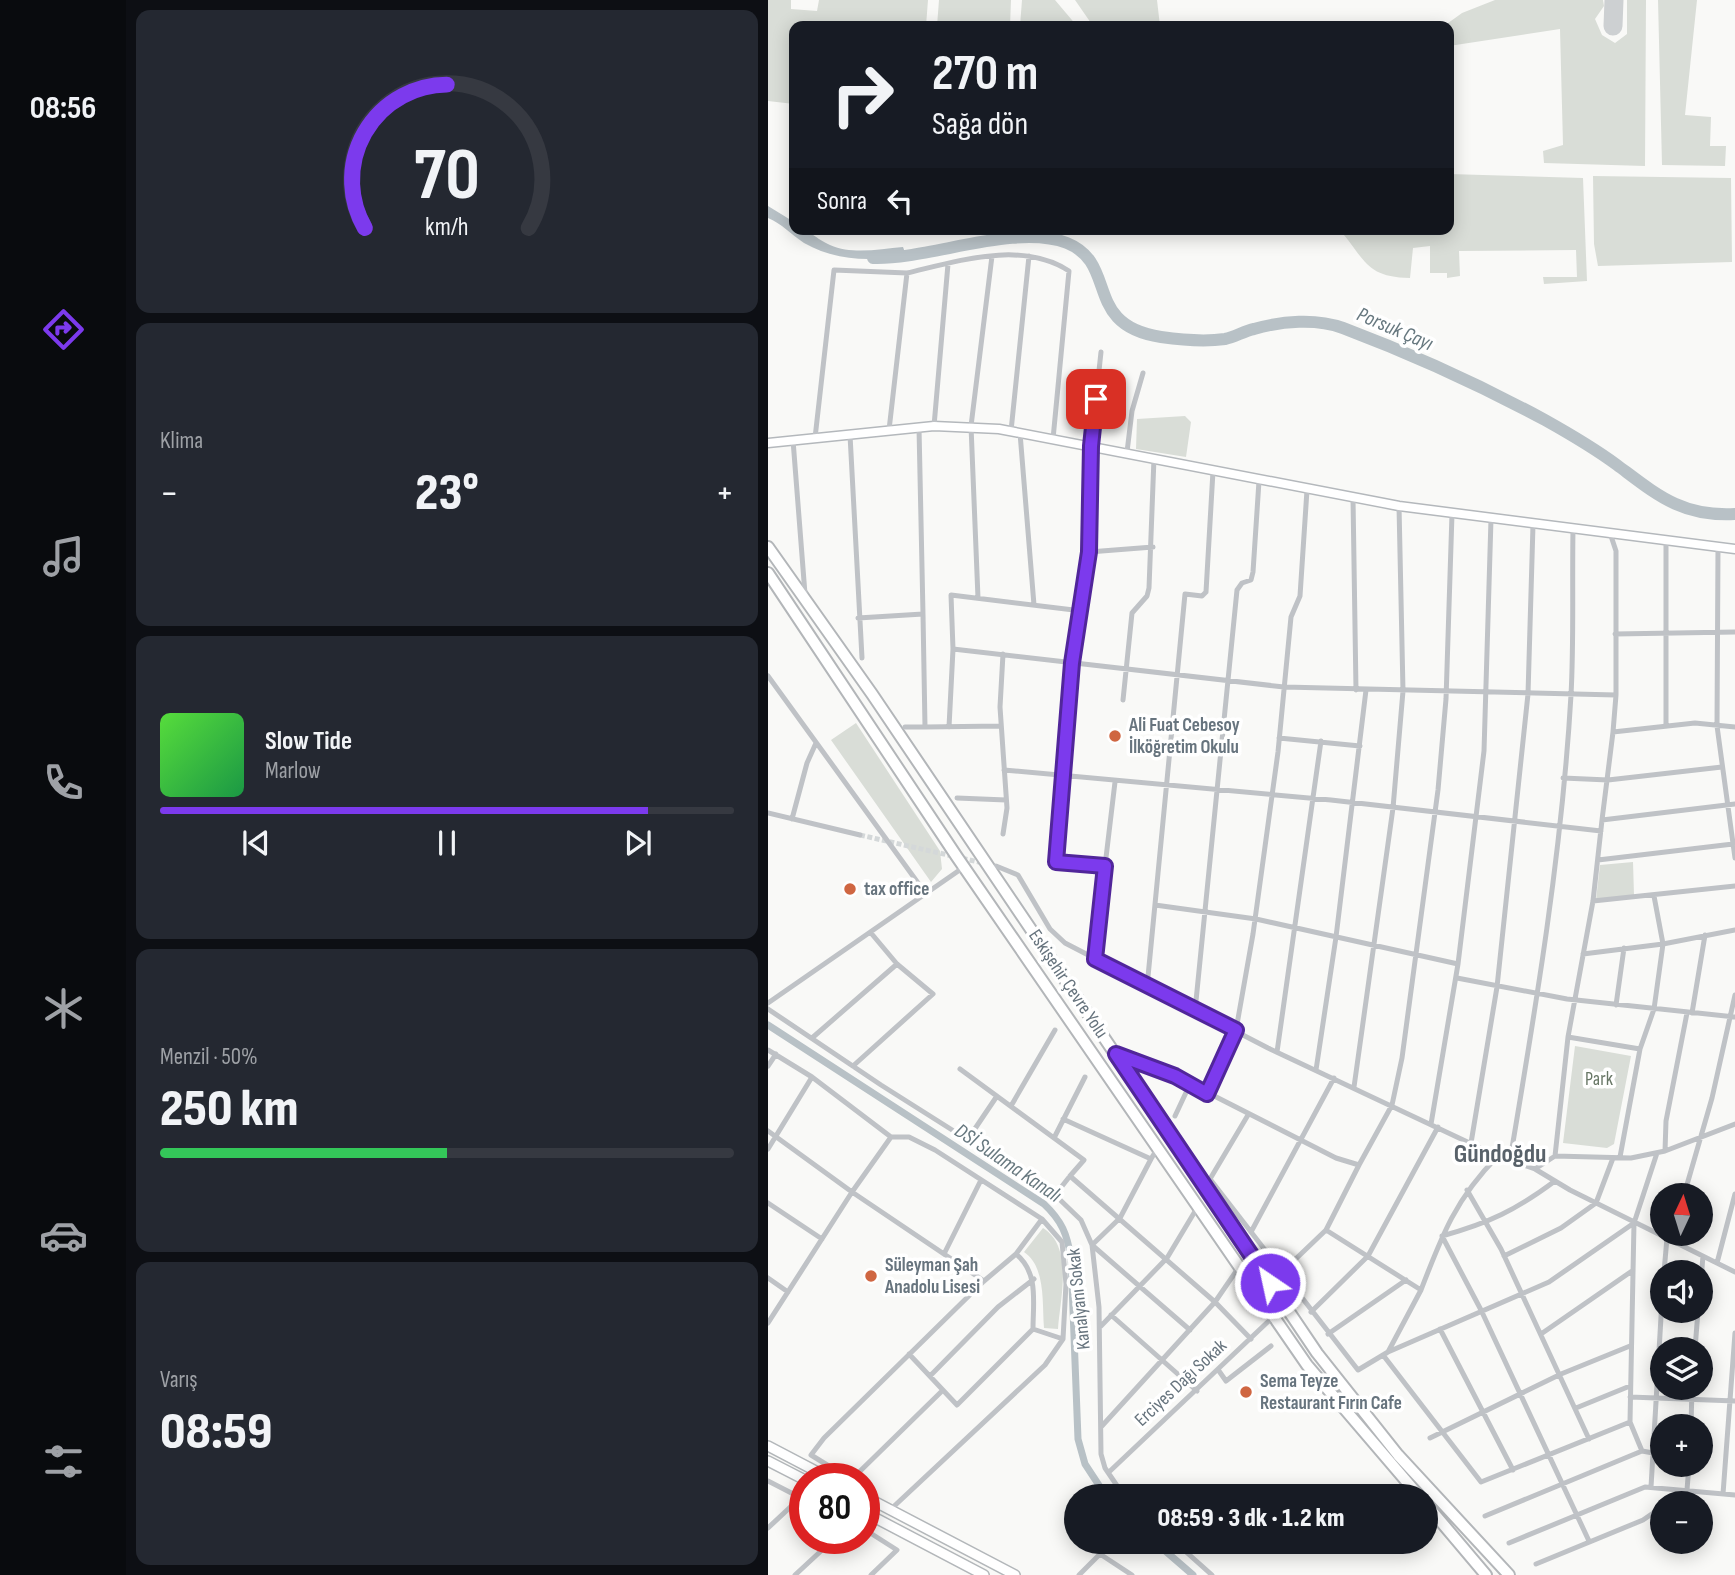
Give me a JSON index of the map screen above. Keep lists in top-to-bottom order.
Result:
{
  "streets": {
    "highway": ["Eskişehir Çevre Yolu"],
    "street": ["Kanalyanı Sokak", "Erciyes Dağı Sokak"]
  },
  "crossings": [
    ["Eskişehir Çevre Yolu", "Erciyes Dağı Sokak"],
    ["Kanalyanı Sokak", "Erciyes Dağı Sokak"]
  ],
  "districts": ["Gündoğdu"],
  "water": ["Porsuk Çayı", "DSİ Sulama Kanalı"],
  "parks": ["Park"],
  "places": [
    "Ali Fuat Cebesoy İlköğretim Okulu",
    "tax office",
    "Süleyman Şah Anadolu Lisesi",
    "Sema Teyze Restaurant Fırın Cafe"
  ],
  "north": "top",
  "page": {
    "tabs": "08:56",
    "turn": ["270 m", "Sağa dön"],
    "then": "Sonra",
    "tile": [
      "Klima",
      ["Menzil · 50%", "250 km"],
      ["Varış", "08:59"]
    ],
    "heat": ["−", "23°", "+"],
    "song": ["Slow Tide", "Marlow"],
    "map_buttons": ["+", "−"],
    "limit": "80",
    "trip": "08:59 · 3 dk · 1.2 km",
    "gauge": ["70", "km/h"]
  }
}
